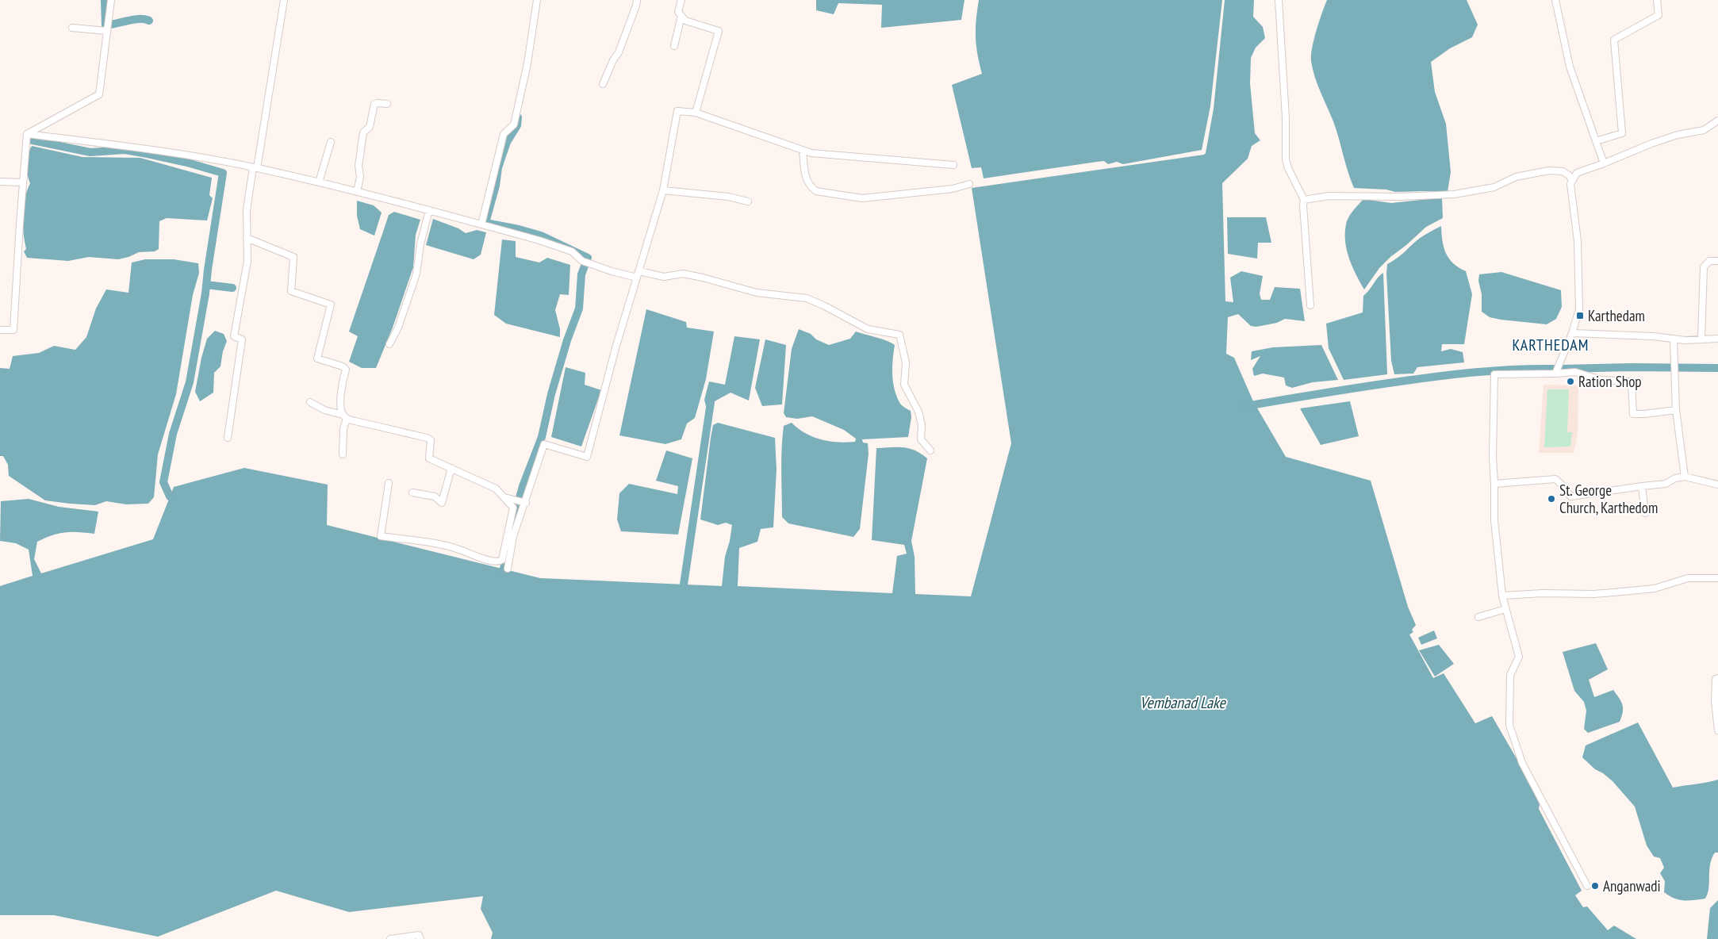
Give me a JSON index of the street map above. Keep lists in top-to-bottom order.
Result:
{
  "districts": ["KARTHEDAM"],
  "water": ["Vembanad Lake"],
  "places": {
    "transit": ["Karthedam"],
    "other": ["Ration Shop", "St. George Church, Karthedom", "Anganwadi"]
  }
}
